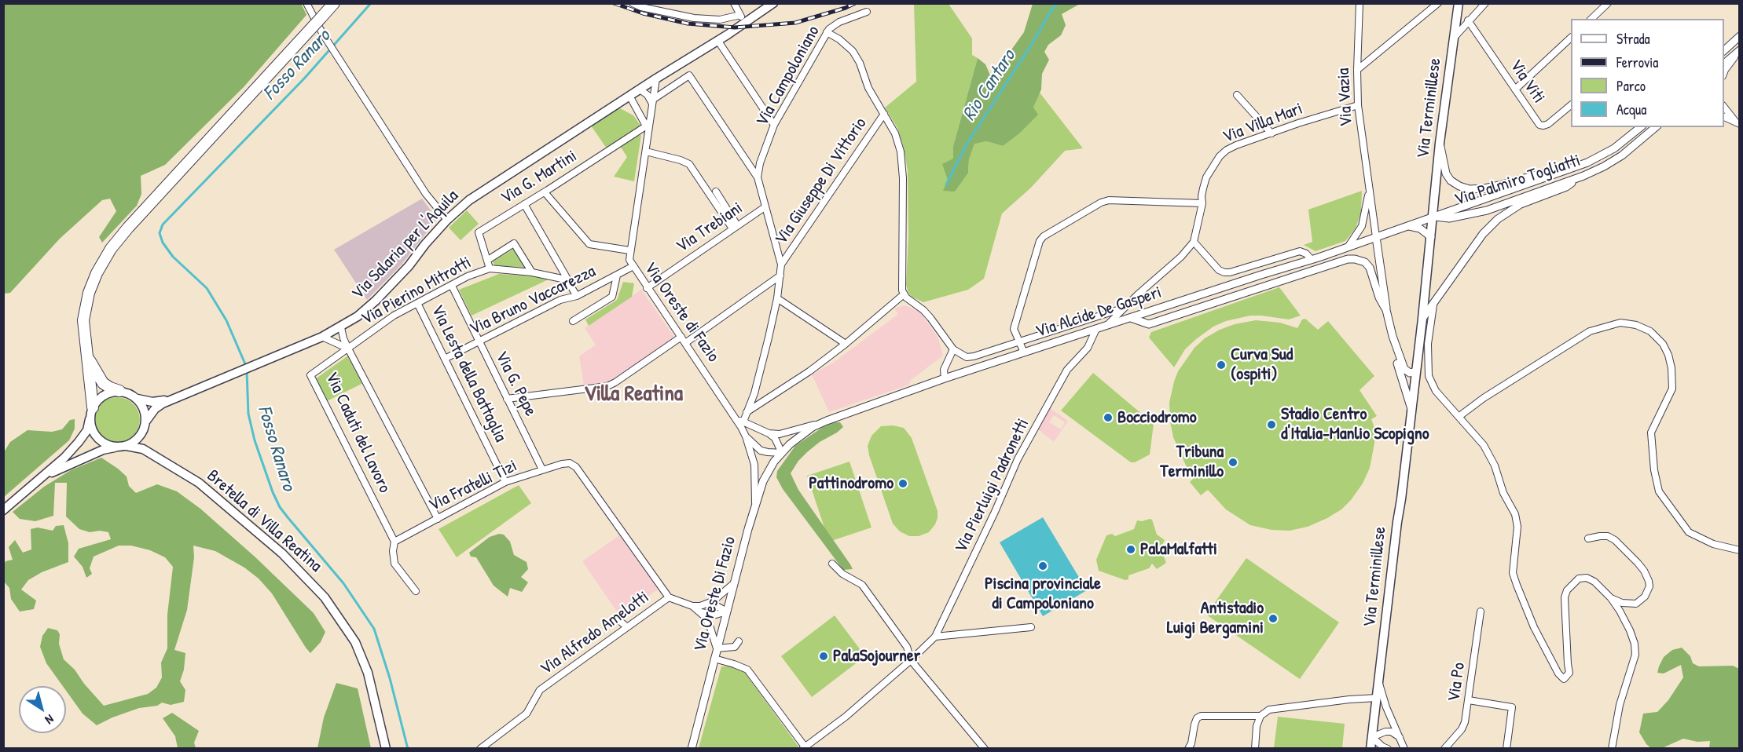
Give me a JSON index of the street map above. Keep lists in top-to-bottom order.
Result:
{
  "streets": {
    "main road": ["Via Terminillese", "Via Salaria per L'Aquila", "Bretella di Villa Reatina"],
    "street": [
      "Via Campoloniano",
      "Via Viti",
      "Via Vazia",
      "Via Villa Mari",
      "Via G. Martini",
      "Via Palmiro Togliatti",
      "Via Giuseppe Di Vittorio",
      "Via Trebiani",
      "Via Pierino Mitrotti",
      "Via Bruno Vaccarezza",
      "Via Oreste di Fazio",
      "Via Alcide De Gasperi",
      "Via Lesta della Battaglia",
      "Via G. Pepe",
      "Via Caduti del Lavoro",
      "Via Fratelli Tizi",
      "Via Pierluigi Padronetti",
      "Via Oreste Di Fazio",
      "Via Alfredo Amelotti",
      "Via Po"
    ]
  },
  "crossings": [
    ["Via Campoloniano", "Via Giuseppe Di Vittorio"],
    ["Via Campoloniano", "Via Trebiani"],
    ["Via Vazia", "Via Villa Mari"],
    ["Via Vazia", "Via Alcide De Gasperi"],
    ["Via Terminillese", "Via Palmiro Togliatti"],
    ["Via Terminillese", "Via Alcide De Gasperi"],
    ["Via Villa Mari", "Via Alcide De Gasperi"],
    ["Via G. Martini", "Via Pierino Mitrotti"],
    ["Via Palmiro Togliatti", "Via Alcide De Gasperi"],
    ["Via Trebiani", "Via Oreste di Fazio"],
    ["Via Salaria per L'Aquila", "Via Pierino Mitrotti"],
    ["Via Salaria per L'Aquila", "Via Oreste di Fazio"],
    ["Via Salaria per L'Aquila", "Bretella di Villa Reatina"],
    ["Via Pierino Mitrotti", "Via Lesta della Battaglia"],
    ["Via Pierino Mitrotti", "Via G. Pepe"],
    ["Via Pierino Mitrotti", "Via Caduti del Lavoro"],
    ["Via Bruno Vaccarezza", "Via Oreste di Fazio"],
    ["Via Bruno Vaccarezza", "Via Lesta della Battaglia"],
    ["Via Bruno Vaccarezza", "Via G. Pepe"],
    ["Via Oreste di Fazio", "Via Oreste Di Fazio"],
    ["Via Alcide De Gasperi", "Via Pierluigi Padronetti"],
    ["Via Alcide De Gasperi", "Via Oreste Di Fazio"],
    ["Via Lesta della Battaglia", "Via Fratelli Tizi"],
    ["Via G. Pepe", "Via Fratelli Tizi"],
    ["Via Caduti del Lavoro", "Via Fratelli Tizi"],
    ["Via Fratelli Tizi", "Via Alfredo Amelotti"]
  ],
  "districts": ["Villa Reatina"],
  "water": ["Fosso Ranaro", "Rio Cantaro"],
  "places": [
    "Curva Sud (ospiti)",
    "Bocciodromo",
    "Stadio Centro d'Italia-Manlio Scopigno",
    "Tribuna Terminillo",
    "Pattinodromo",
    "PalaMalfatti",
    "Piscina provinciale di Campoloniano",
    "Antistadio Luigi Bergamini",
    "PalaSojourner"
  ],
  "legend": [
    "Strada",
    "Ferrovia",
    "Parco",
    "Acqua"
  ],
  "north": "bottom right"
}
